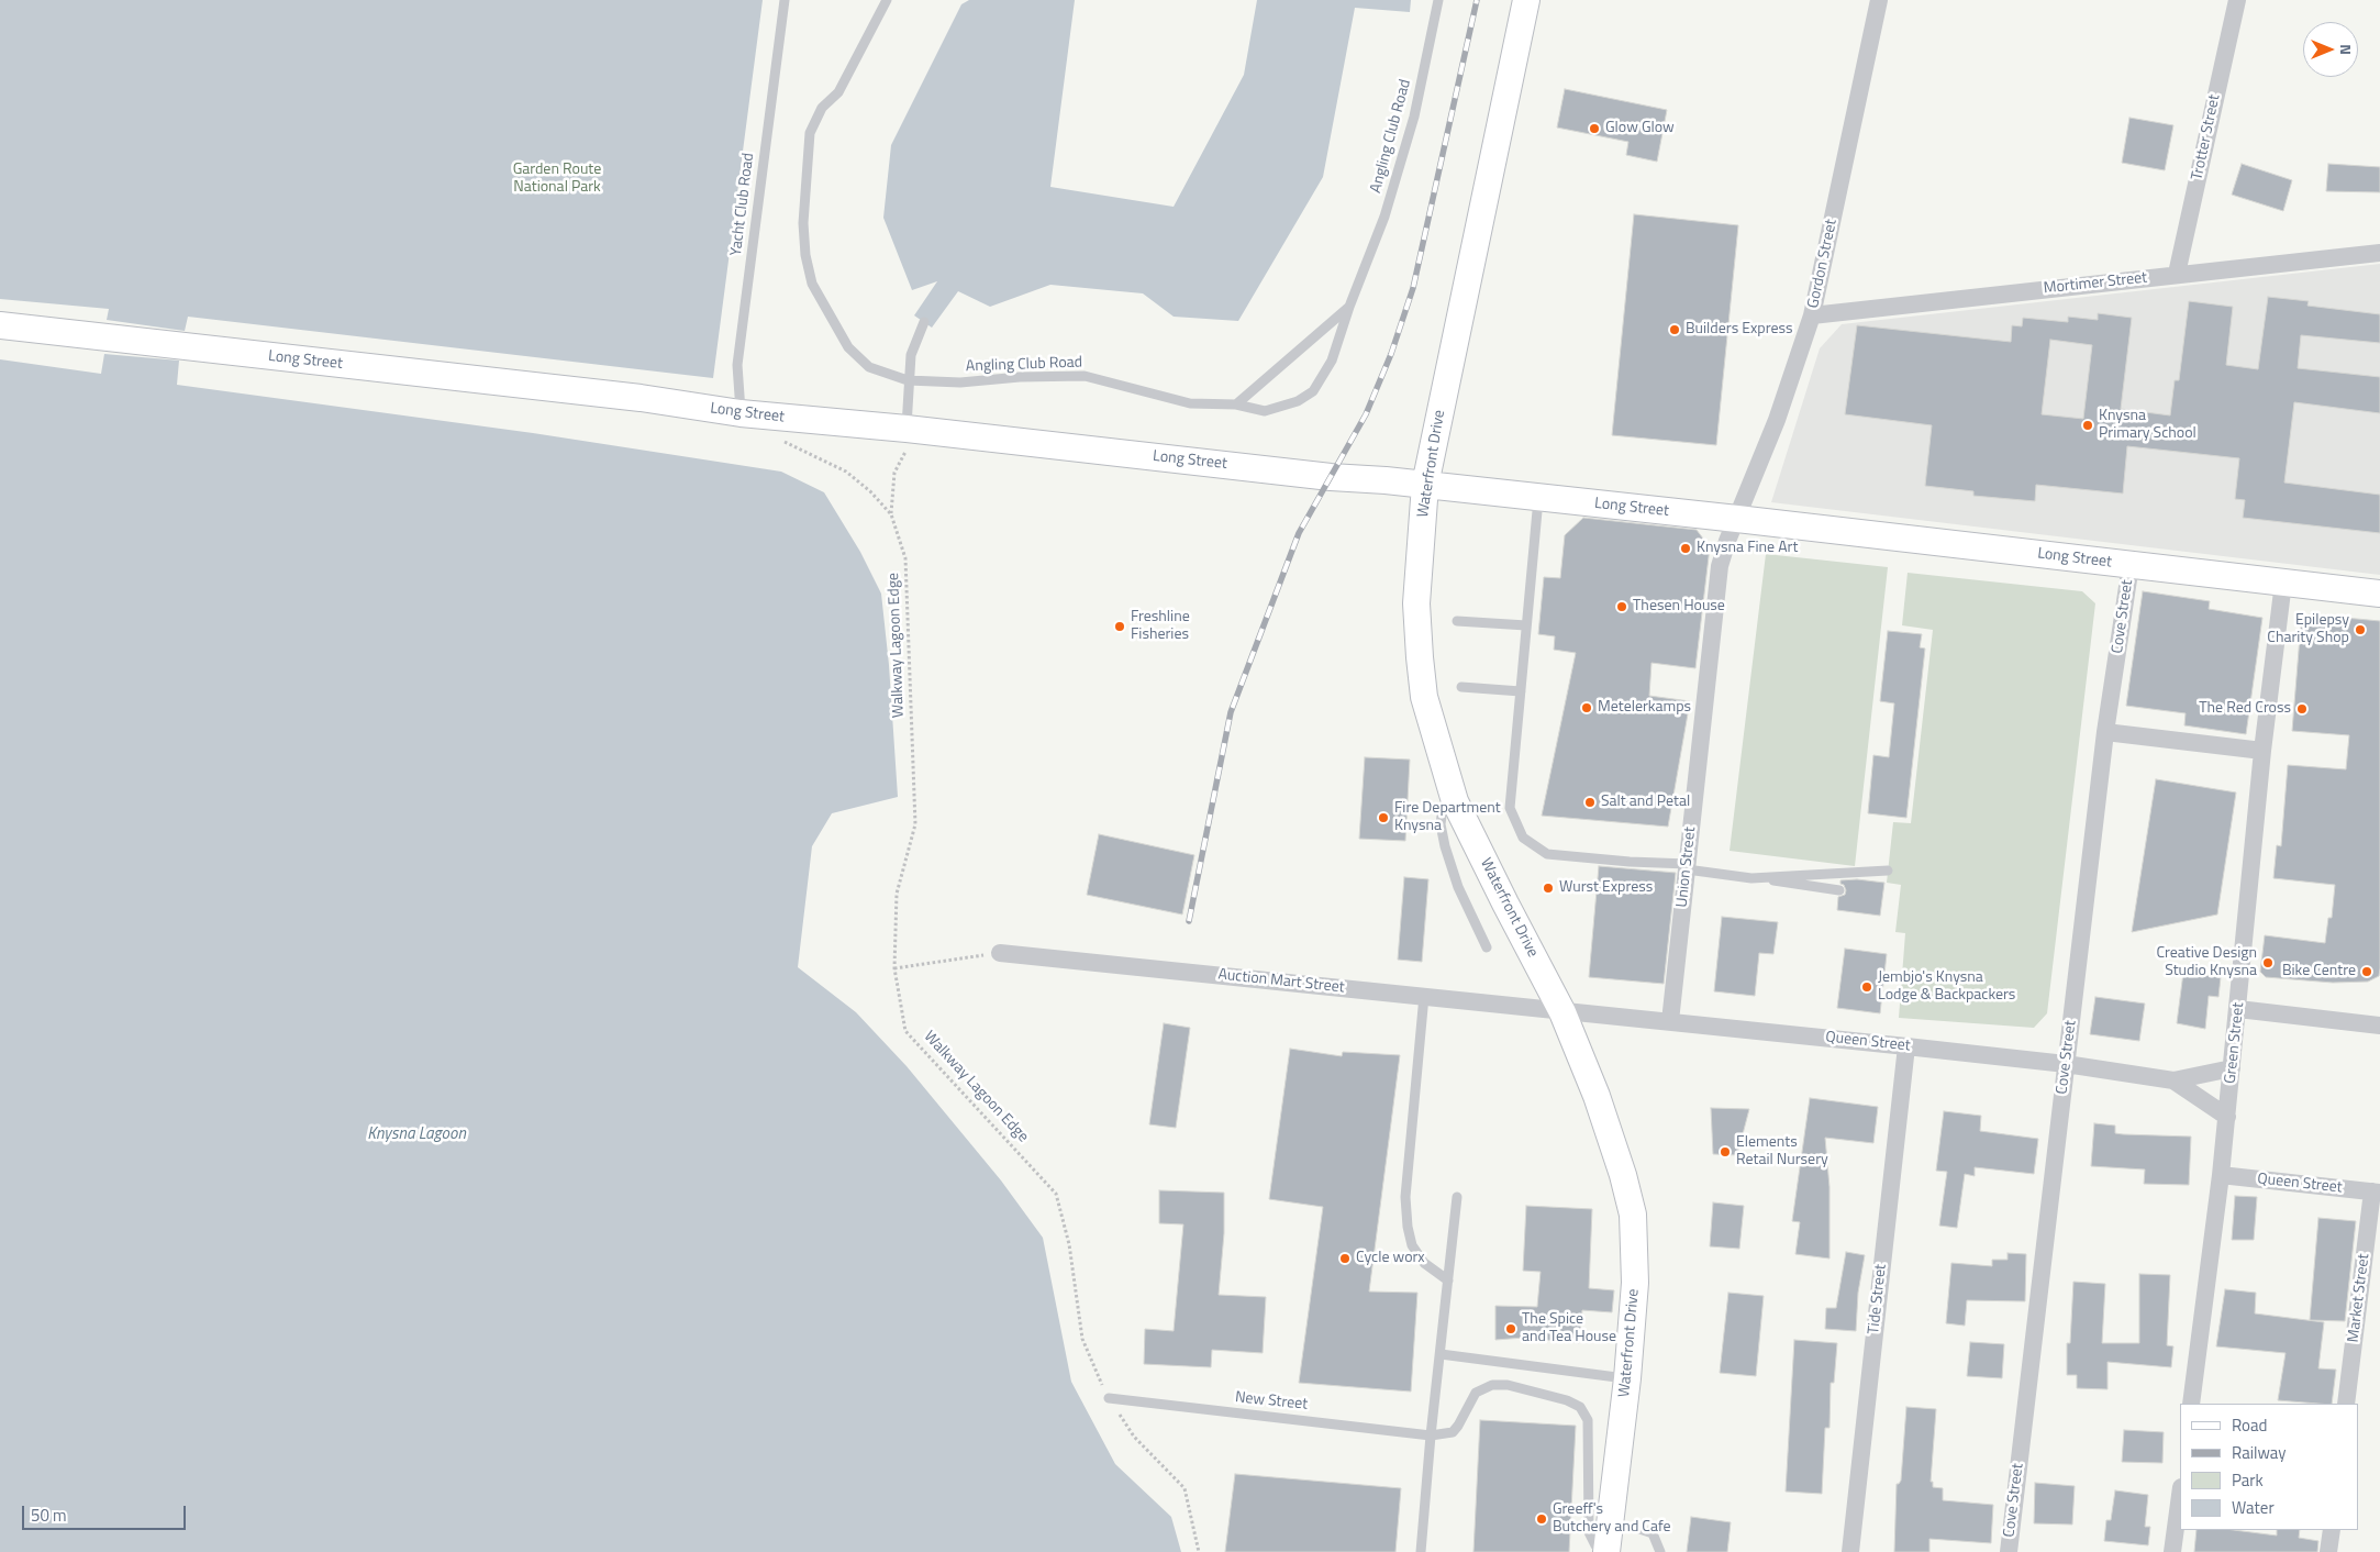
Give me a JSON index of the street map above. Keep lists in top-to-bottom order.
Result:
{
  "streets": {
    "street": [
      "Trotter Street",
      "Gordon Street",
      "Mortimer Street",
      "Long Street",
      "Waterfront Drive",
      "Cove Street",
      "Union Street",
      "Auction Mart Street",
      "Queen Street",
      "Green Street",
      "Market Street",
      "Tide Street"
    ],
    "lane": ["Angling Club Road", "Yacht Club Road", "New Street"],
    "path": ["Walkway Lagoon Edge"]
  },
  "crossings": [
    ["Trotter Street", "Mortimer Street"],
    ["Yacht Club Road", "Long Street"],
    ["Gordon Street", "Mortimer Street"],
    ["Gordon Street", "Long Street"],
    ["Gordon Street", "Union Street"],
    ["Long Street", "Waterfront Drive"],
    ["Long Street", "Cove Street"],
    ["Long Street", "Union Street"],
    ["Long Street", "Green Street"],
    ["Waterfront Drive", "Auction Mart Street"],
    ["Waterfront Drive", "Queen Street"],
    ["Cove Street", "Queen Street"],
    ["Walkway Lagoon Edge", "New Street"],
    ["Union Street", "Queen Street"],
    ["Auction Mart Street", "Queen Street"],
    ["Queen Street", "Green Street"],
    ["Queen Street", "Market Street"],
    ["Queen Street", "Tide Street"]
  ],
  "water": ["Knysna Lagoon"],
  "parks": ["Garden Route National Park"],
  "places": [
    "Glow Glow",
    "Builders Express",
    "Knysna Primary School",
    "Knysna Fine Art",
    "Thesen House",
    "Freshline Fisheries",
    "Epilepsy Charity Shop",
    "Metelerkamps",
    "The Red Cross",
    "Salt and Petal",
    "Fire Department Knysna",
    "Wurst Express",
    "Creative Design Studio Knysna",
    "Bike Centre",
    "Jembjo's Knysna Lodge & Backpackers",
    "Elements Retail Nursery",
    "Cycle worx",
    "The Spice and Tea House",
    "Greeff's Butchery and Cafe"
  ],
  "legend": [
    "Road",
    "Railway",
    "Park",
    "Water"
  ],
  "scale_bar": "50 m",
  "north": "right"
}
